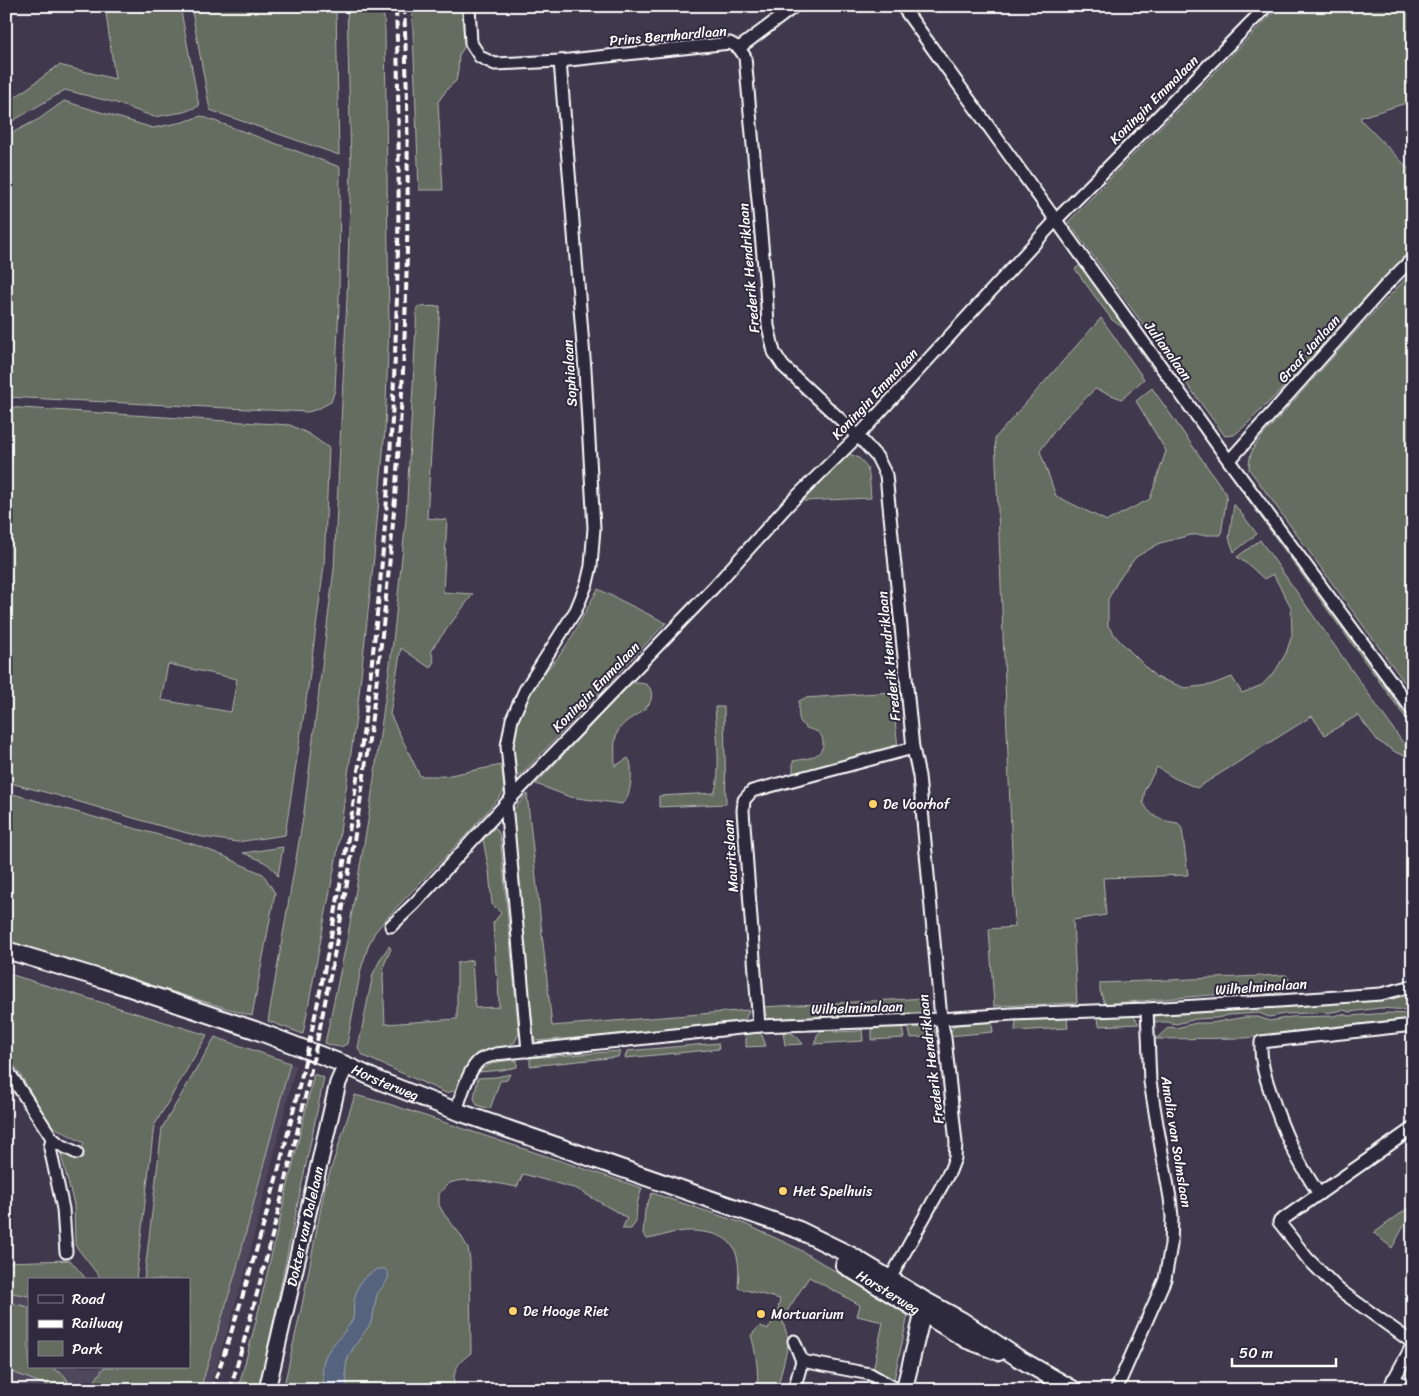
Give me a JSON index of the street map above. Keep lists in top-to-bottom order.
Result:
{
  "streets": {
    "main road": ["Horsterweg"],
    "street": [
      "Prins Bernhardlaan",
      "Koningin Emmalaan",
      "Frederik Hendriklaan",
      "Graaf Janlaan",
      "Julianalaan",
      "Sophialaan",
      "Mauritslaan",
      "Wilhelminalaan",
      "Amalia van Solmslaan",
      "Dokter van Dalelaan"
    ]
  },
  "crossings": [
    ["Prins Bernhardlaan", "Frederik Hendriklaan"],
    ["Prins Bernhardlaan", "Sophialaan"],
    ["Koningin Emmalaan", "Frederik Hendriklaan"],
    ["Koningin Emmalaan", "Julianalaan"],
    ["Koningin Emmalaan", "Sophialaan"],
    ["Frederik Hendriklaan", "Mauritslaan"],
    ["Frederik Hendriklaan", "Wilhelminalaan"],
    ["Frederik Hendriklaan", "Horsterweg"],
    ["Graaf Janlaan", "Julianalaan"],
    ["Mauritslaan", "Wilhelminalaan"],
    ["Wilhelminalaan", "Horsterweg"],
    ["Wilhelminalaan", "Amalia van Solmslaan"],
    ["Horsterweg", "Dokter van Dalelaan"]
  ],
  "places": [
    "De Voorhof",
    "Het Spelhuis",
    "De Hooge Riet",
    "Mortuarium"
  ],
  "legend": ["Road", "Railway", "Park"],
  "scale_bar": "50 m"
}
